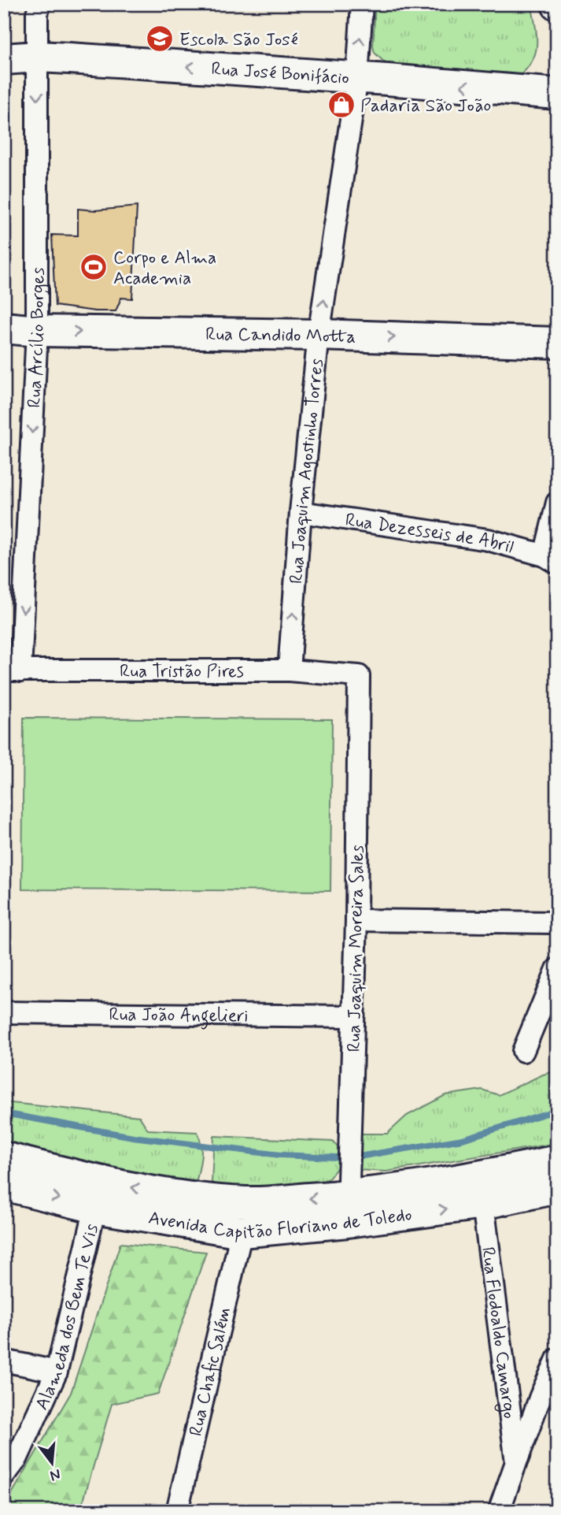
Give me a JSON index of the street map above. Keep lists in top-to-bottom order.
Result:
{
  "streets": {
    "street": [
      "Rua José Bonifácio",
      "Rua Candido Motta",
      "Rua Arcílio Borges",
      "Rua Joaquim Agostinho Torres",
      "Rua Dezesseis de Abril",
      "Rua Tristão Pires",
      "Rua Joaquim Moreira Sales",
      "Rua João Angelieri",
      "Avenida Capitão Floriano de Toledo",
      "Alameda dos Bem Te Vis",
      "Rua Flodoaldo Camargo",
      "Rua Chafic Salém"
    ]
  },
  "crossings": [
    ["Rua José Bonifácio", "Rua Arcílio Borges"],
    ["Rua José Bonifácio", "Rua Joaquim Agostinho Torres"],
    ["Rua Candido Motta", "Rua Arcílio Borges"],
    ["Rua Candido Motta", "Rua Joaquim Agostinho Torres"],
    ["Rua Arcílio Borges", "Rua Tristão Pires"],
    ["Rua Joaquim Agostinho Torres", "Rua Dezesseis de Abril"],
    ["Rua Joaquim Agostinho Torres", "Rua Tristão Pires"],
    ["Rua Tristão Pires", "Rua Joaquim Moreira Sales"],
    ["Rua Joaquim Moreira Sales", "Rua João Angelieri"],
    ["Rua Joaquim Moreira Sales", "Avenida Capitão Floriano de Toledo"],
    ["Avenida Capitão Floriano de Toledo", "Alameda dos Bem Te Vis"],
    ["Avenida Capitão Floriano de Toledo", "Rua Flodoaldo Camargo"],
    ["Avenida Capitão Floriano de Toledo", "Rua Chafic Salém"]
  ],
  "one_way": [
    "Rua José Bonifácio",
    "Rua Candido Motta",
    "Rua Arcílio Borges",
    "Rua Joaquim Agostinho Torres"
  ],
  "places": {
    "school or university": ["Escola São José"],
    "shop": ["Padaria São João"],
    "sports": ["Corpo e Alma Academia"]
  },
  "north": "bottom"
}
